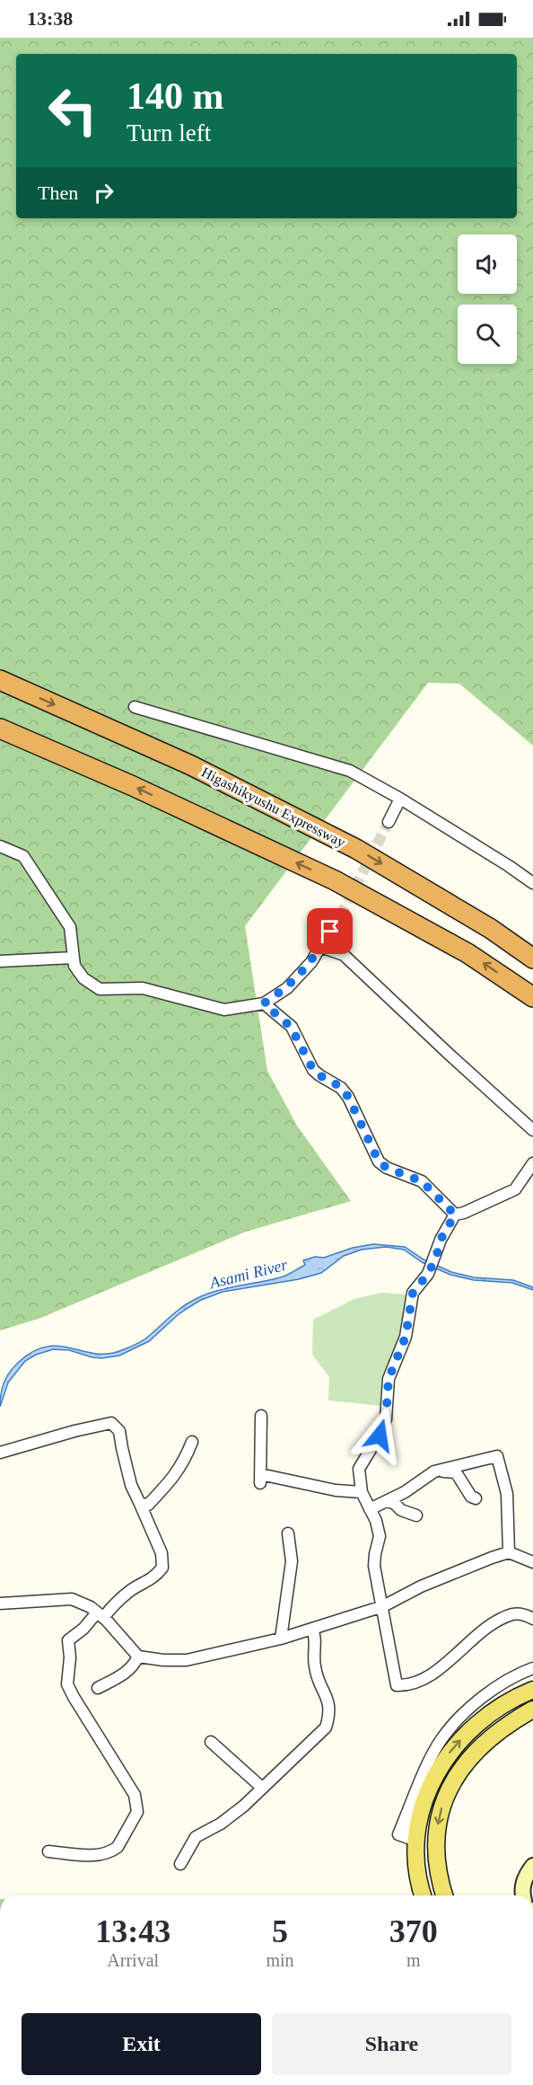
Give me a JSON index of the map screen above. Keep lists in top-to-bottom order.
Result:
{
  "streets": {
    "highway": ["Higashikyushu Expressway"]
  },
  "water": ["Asami River"],
  "page": {
    "status": "13:38",
    "turn": ["140 m", "Turn left"],
    "then": "Then",
    "eta": [
      "13:43",
      "Arrival",
      "5",
      "min",
      "370",
      "m"
    ],
    "buttons": ["Exit", "Share"]
  }
}
